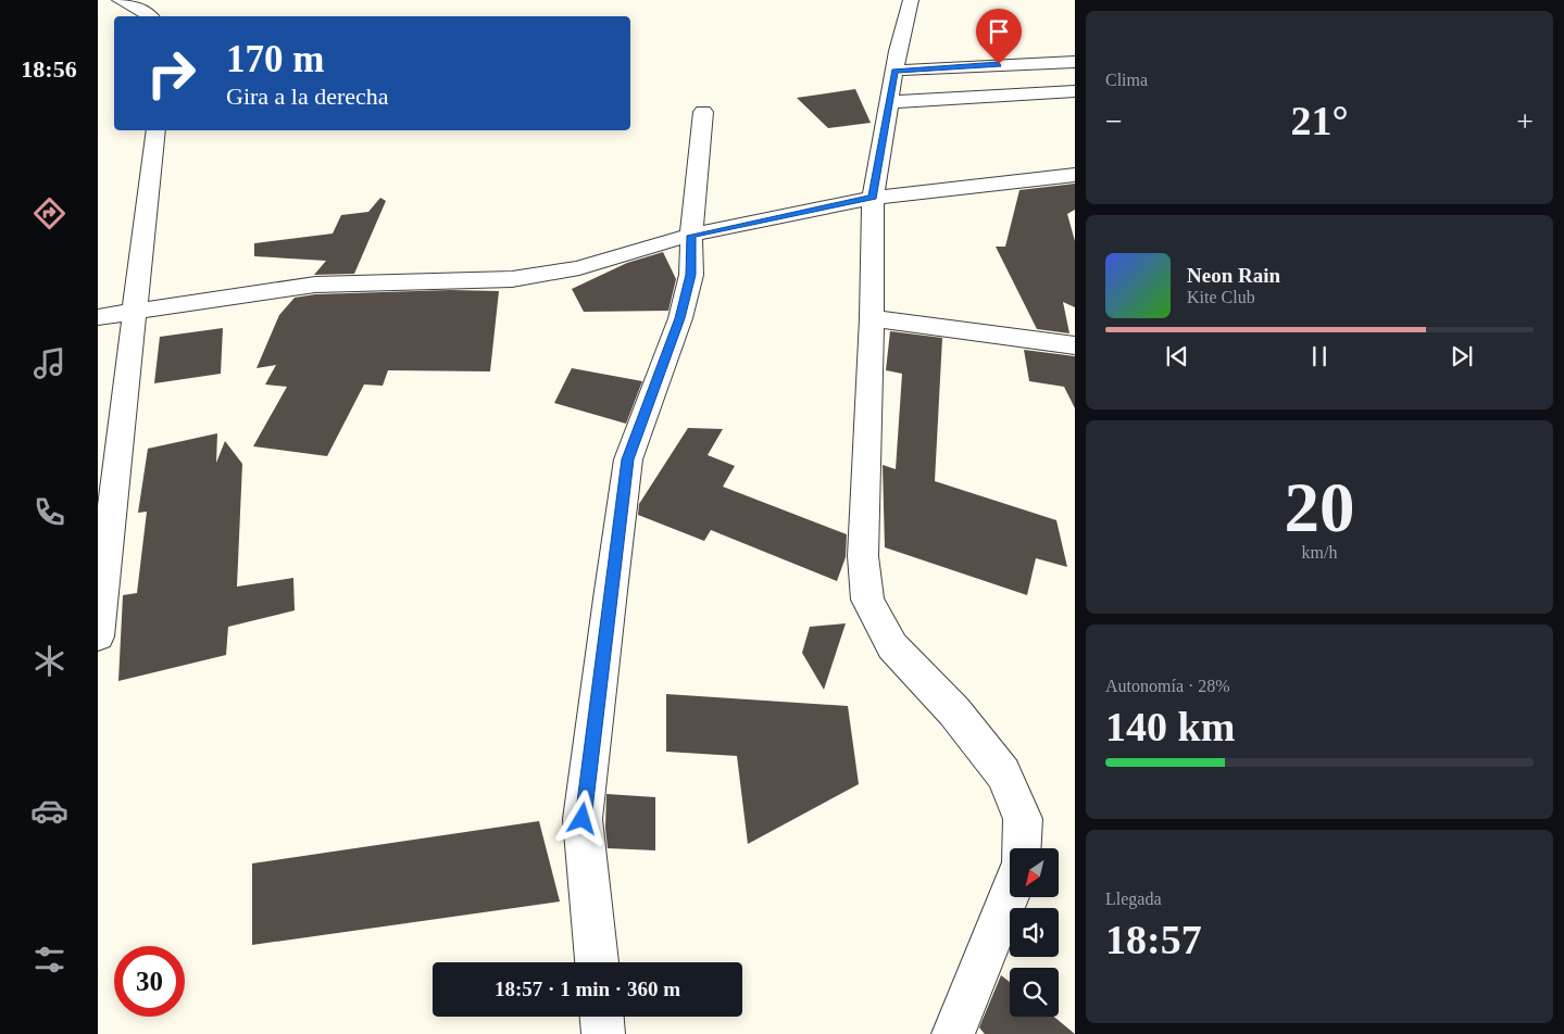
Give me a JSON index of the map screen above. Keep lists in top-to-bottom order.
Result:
{
  "north": "bottom left",
  "page": {
    "tabs": "18:56",
    "tile": [
      "Clima",
      ["20", "km/h"],
      ["Autonomía · 28%", "140 km"],
      ["Llegada", "18:57"]
    ],
    "turn": ["170 m", "Gira a la derecha"],
    "heat": ["−", "21°", "+"],
    "song": ["Neon Rain", "Kite Club"],
    "limit": "30",
    "trip": "18:57 · 1 min · 360 m"
  }
}
